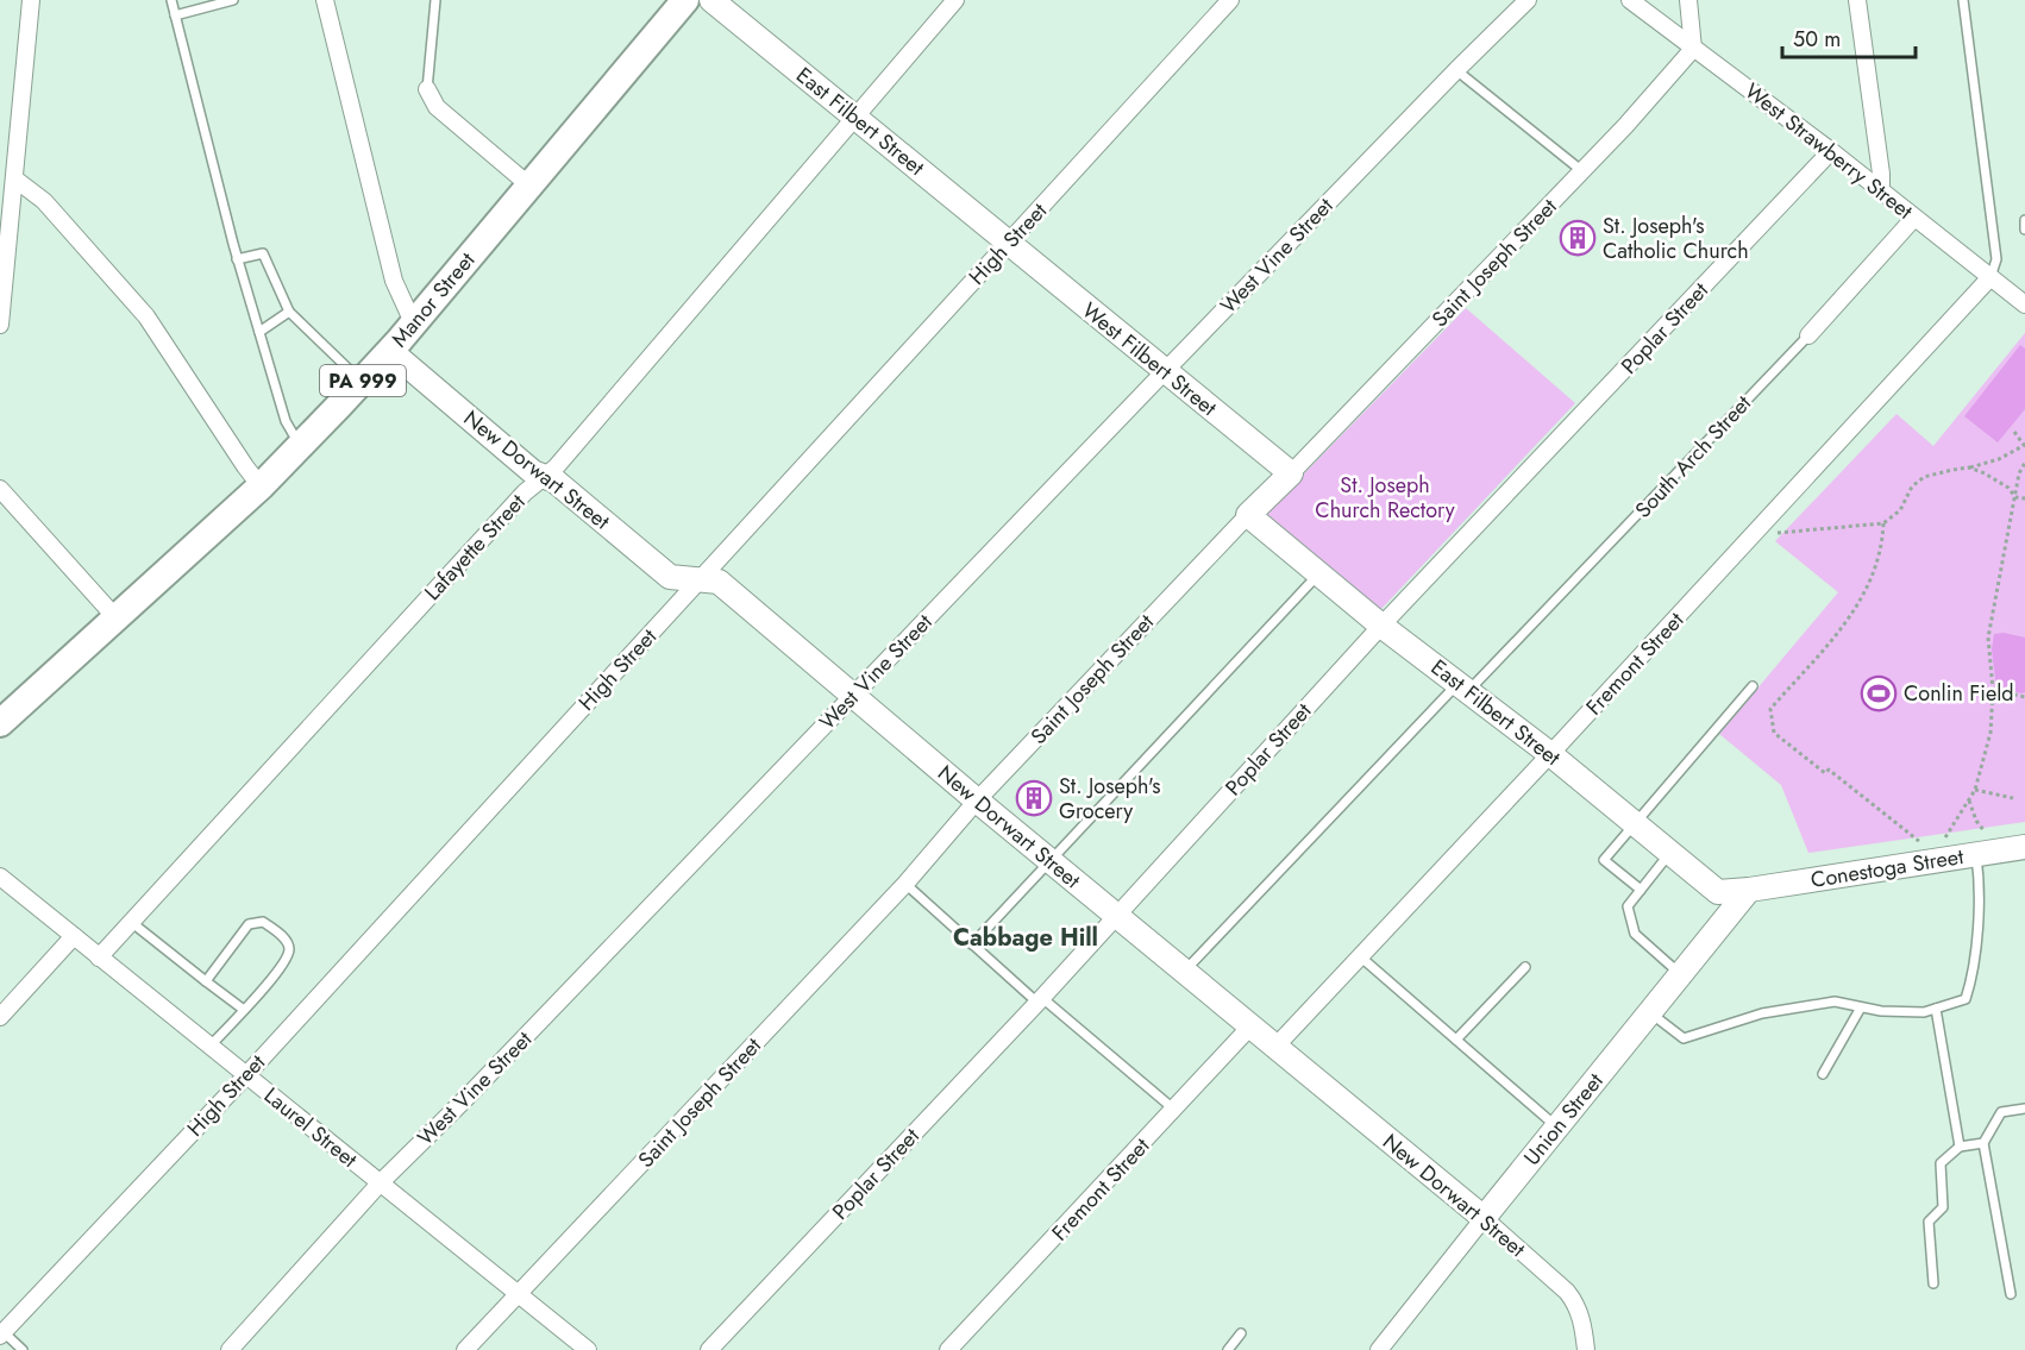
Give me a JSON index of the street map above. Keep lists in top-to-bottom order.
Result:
{
  "streets": {
    "main road": ["Manor Street", "PA 999"],
    "street": [
      "East Filbert Street",
      "West Strawberry Street",
      "High Street",
      "West Vine Street",
      "Saint Joseph Street",
      "Poplar Street",
      "West Filbert Street",
      "South Arch Street",
      "New Dorwart Street",
      "Lafayette Street",
      "Fremont Street",
      "Conestoga Street",
      "Union Street",
      "Laurel Street"
    ]
  },
  "crossings": [
    ["East Filbert Street", "High Street"],
    ["East Filbert Street", "Saint Joseph Street"],
    ["East Filbert Street", "Poplar Street"],
    ["East Filbert Street", "West Filbert Street"],
    ["East Filbert Street", "South Arch Street"],
    ["East Filbert Street", "Lafayette Street"],
    ["East Filbert Street", "Fremont Street"],
    ["East Filbert Street", "Conestoga Street"],
    ["East Filbert Street", "Union Street"],
    ["West Strawberry Street", "Saint Joseph Street"],
    ["West Strawberry Street", "Poplar Street"],
    ["West Strawberry Street", "South Arch Street"],
    ["West Strawberry Street", "Fremont Street"],
    ["High Street", "West Filbert Street"],
    ["High Street", "New Dorwart Street"],
    ["High Street", "Laurel Street"],
    ["West Vine Street", "West Filbert Street"],
    ["West Vine Street", "New Dorwart Street"],
    ["West Vine Street", "Laurel Street"],
    ["Saint Joseph Street", "West Filbert Street"],
    ["Saint Joseph Street", "New Dorwart Street"],
    ["Saint Joseph Street", "Laurel Street"],
    ["Manor Street", "New Dorwart Street"],
    ["Poplar Street", "New Dorwart Street"],
    ["South Arch Street", "New Dorwart Street"],
    ["New Dorwart Street", "Lafayette Street"],
    ["New Dorwart Street", "Fremont Street"],
    ["New Dorwart Street", "Union Street"],
    ["Lafayette Street", "Laurel Street"],
    ["Conestoga Street", "Union Street"]
  ],
  "districts": ["Cabbage Hill"],
  "parks": ["St. Joseph Church Rectory"],
  "places": {
    "building": ["St. Joseph's Catholic Church", "St. Joseph's Grocery"],
    "sports": ["Conlin Field"]
  },
  "scale_bar": "50 m"
}
